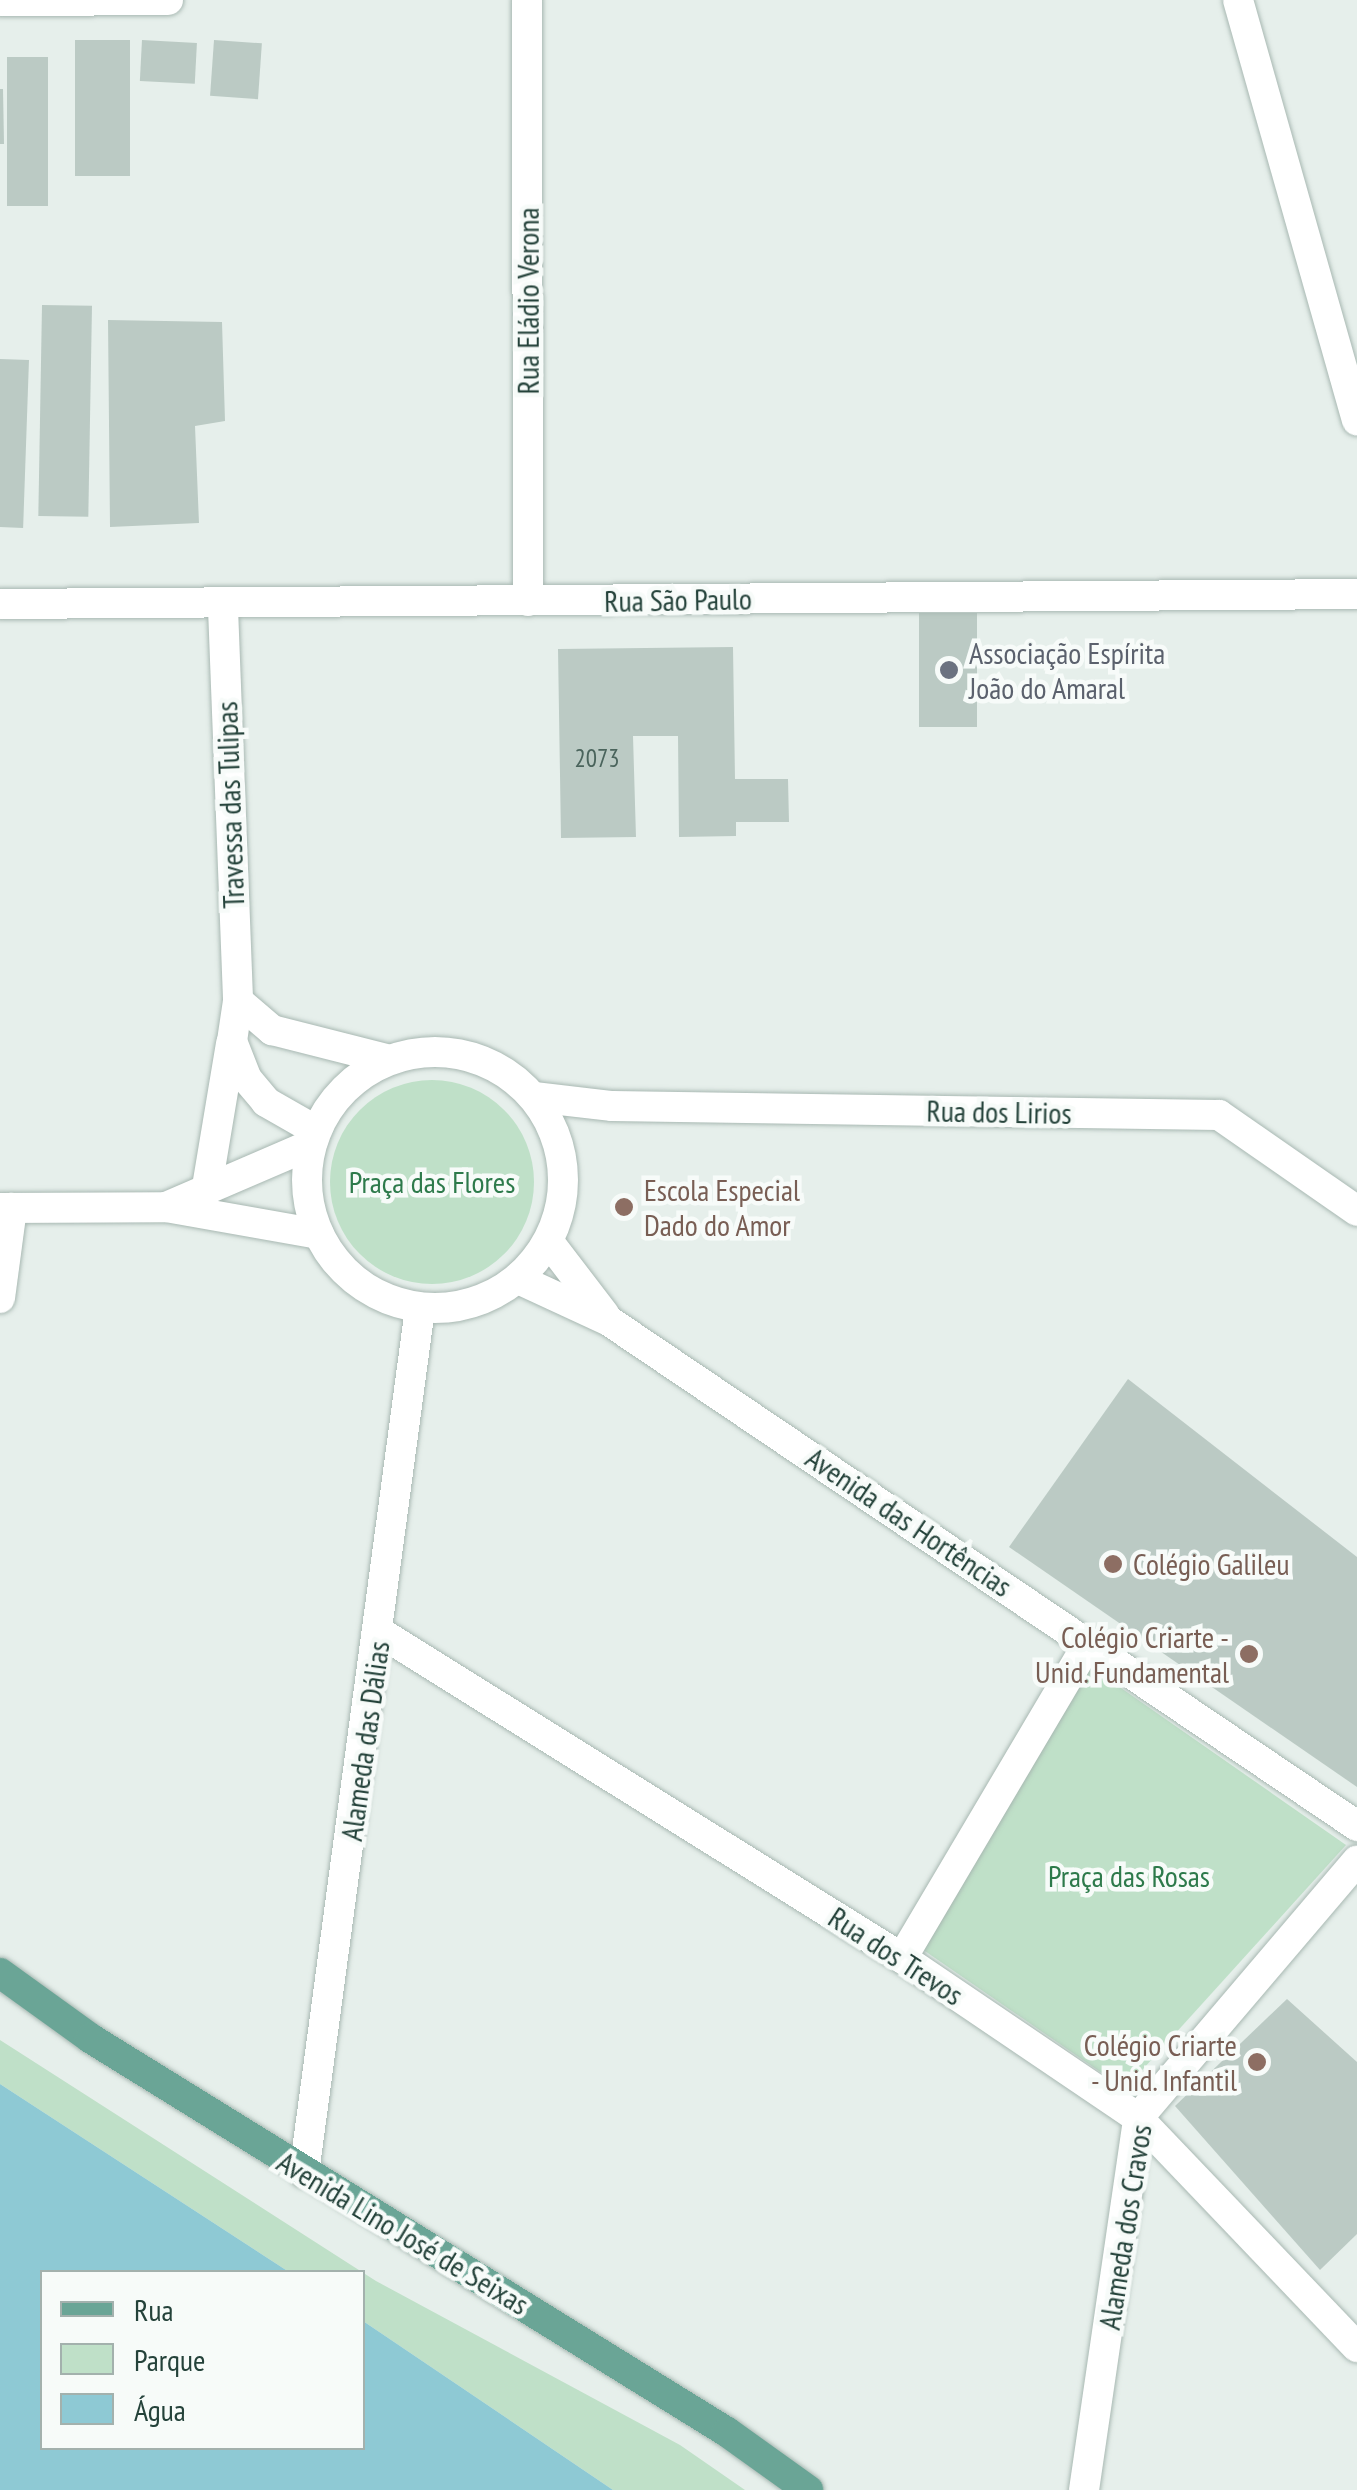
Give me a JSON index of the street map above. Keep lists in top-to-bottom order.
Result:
{
  "streets": {
    "main road": ["Avenida Lino José de Seixas"],
    "street": [
      "Rua Eládio Verona",
      "Rua São Paulo",
      "Travessa das Tulipas",
      "Rua dos Lirios",
      "Avenida das Hortências",
      "Alameda das Dálias",
      "Rua dos Trevos",
      "Alameda dos Cravos"
    ]
  },
  "crossings": [
    ["Rua Eládio Verona", "Rua São Paulo"],
    ["Rua São Paulo", "Travessa das Tulipas"],
    ["Rua dos Lirios", "Avenida das Hortências"],
    ["Rua dos Lirios", "Alameda das Dálias"],
    ["Avenida das Hortências", "Alameda das Dálias"],
    ["Alameda das Dálias", "Rua dos Trevos"],
    ["Alameda das Dálias", "Avenida Lino José de Seixas"],
    ["Rua dos Trevos", "Alameda dos Cravos"]
  ],
  "parks": ["Praça das Flores", "Praça das Rosas"],
  "places": [
    "Associação Espírita João do Amaral",
    "Escola Especial Dado do Amor",
    "Colégio Galileu",
    "Colégio Criarte - Unid. Fundamental",
    "Colégio Criarte - Unid. Infantil"
  ],
  "house_numbers": ["2073"],
  "legend": ["Rua", "Parque", "Água"]
}
